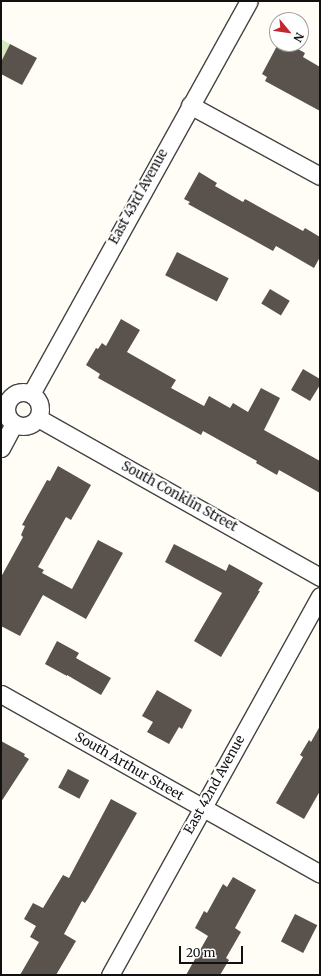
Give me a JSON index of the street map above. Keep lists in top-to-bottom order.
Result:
{
  "streets": {
    "street": [
      "East 43rd Avenue",
      "South Conklin Street",
      "South Arthur Street",
      "East 42nd Avenue"
    ]
  },
  "crossings": [
    ["East 43rd Avenue", "South Conklin Street"],
    ["South Arthur Street", "East 42nd Avenue"]
  ],
  "scale_bar": "20 m",
  "north": "bottom right"
}
